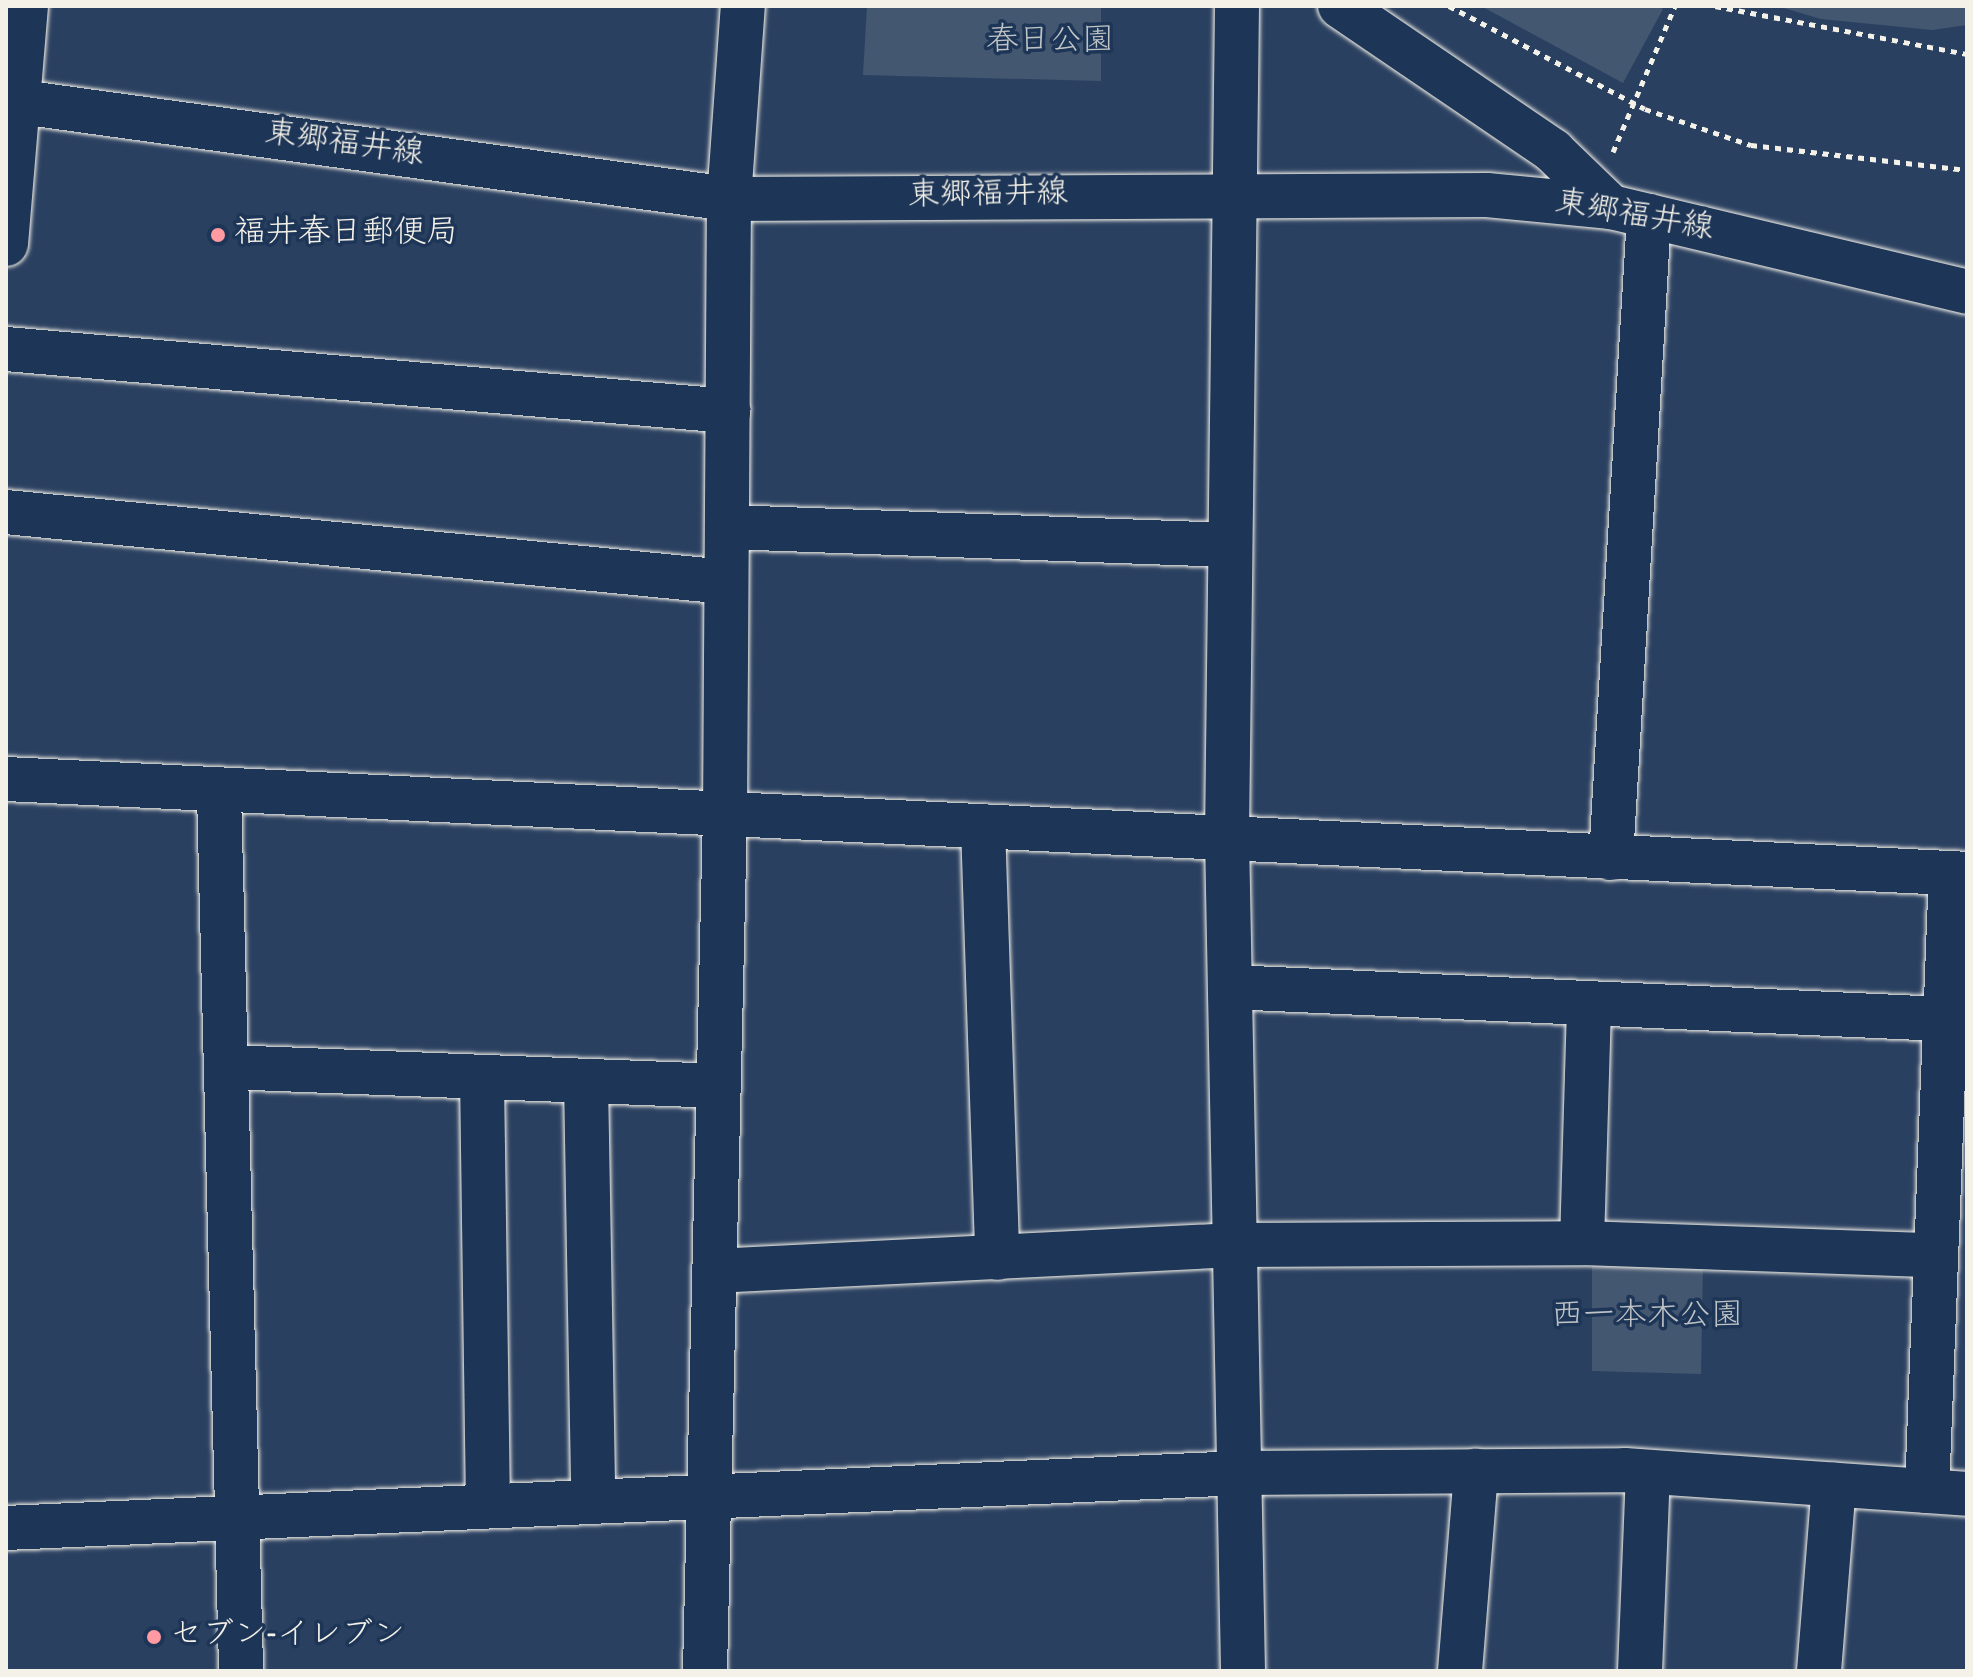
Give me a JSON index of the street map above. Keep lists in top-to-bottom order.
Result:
{
  "streets": {
    "street": ["東郷福井線"]
  },
  "parks": ["春日公園", "西一本木公園"],
  "places": ["福井春日郵便局", "セブン-イレブン"]
}
